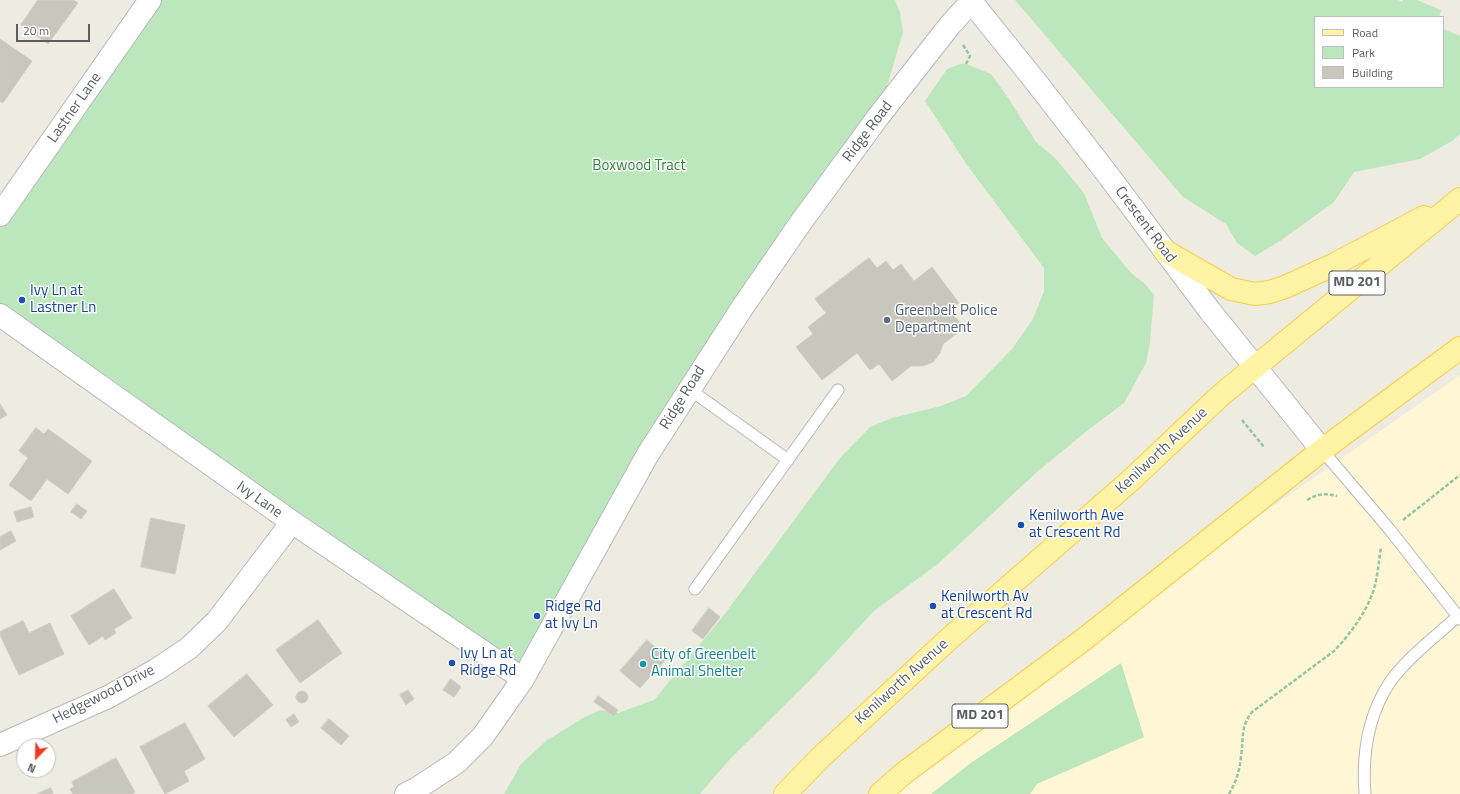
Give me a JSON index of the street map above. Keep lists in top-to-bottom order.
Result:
{
  "streets": {
    "main road": ["MD 201", "Kenilworth Avenue"],
    "street": [
      "Lastner Lane",
      "Ridge Road",
      "Crescent Road",
      "Ivy Lane",
      "Hedgewood Drive"
    ]
  },
  "crossings": [
    ["Ridge Road", "Crescent Road"],
    ["Ridge Road", "Ivy Lane"],
    ["Crescent Road", "MD 201"],
    ["Crescent Road", "Kenilworth Avenue"],
    ["Ivy Lane", "Hedgewood Drive"]
  ],
  "parks": ["Boxwood Tract"],
  "places": [
    "Ivy Ln at Lastner Ln",
    "Greenbelt Police Department",
    "Kenilworth Ave at Crescent Rd",
    "Kenilworth Av at Crescent Rd",
    "Ridge Rd at Ivy Ln",
    "Ivy Ln at Ridge Rd",
    "City of Greenbelt Animal Shelter"
  ],
  "legend": ["Road", "Park", "Building"],
  "scale_bar": "20 m",
  "north": "bottom left"
}
